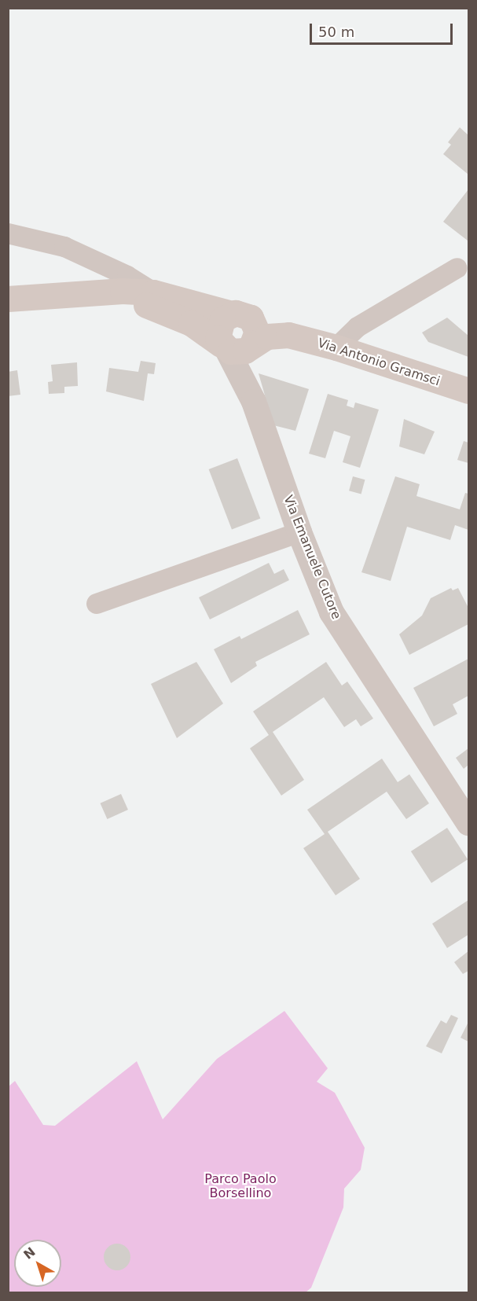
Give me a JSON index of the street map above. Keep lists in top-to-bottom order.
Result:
{
  "streets": {
    "main road": ["Via Antonio Gramsci"],
    "street": ["Via Emanuele Cutore"]
  },
  "parks": ["Parco Paolo Borsellino"],
  "scale_bar": "50 m",
  "north": "top left"
}
